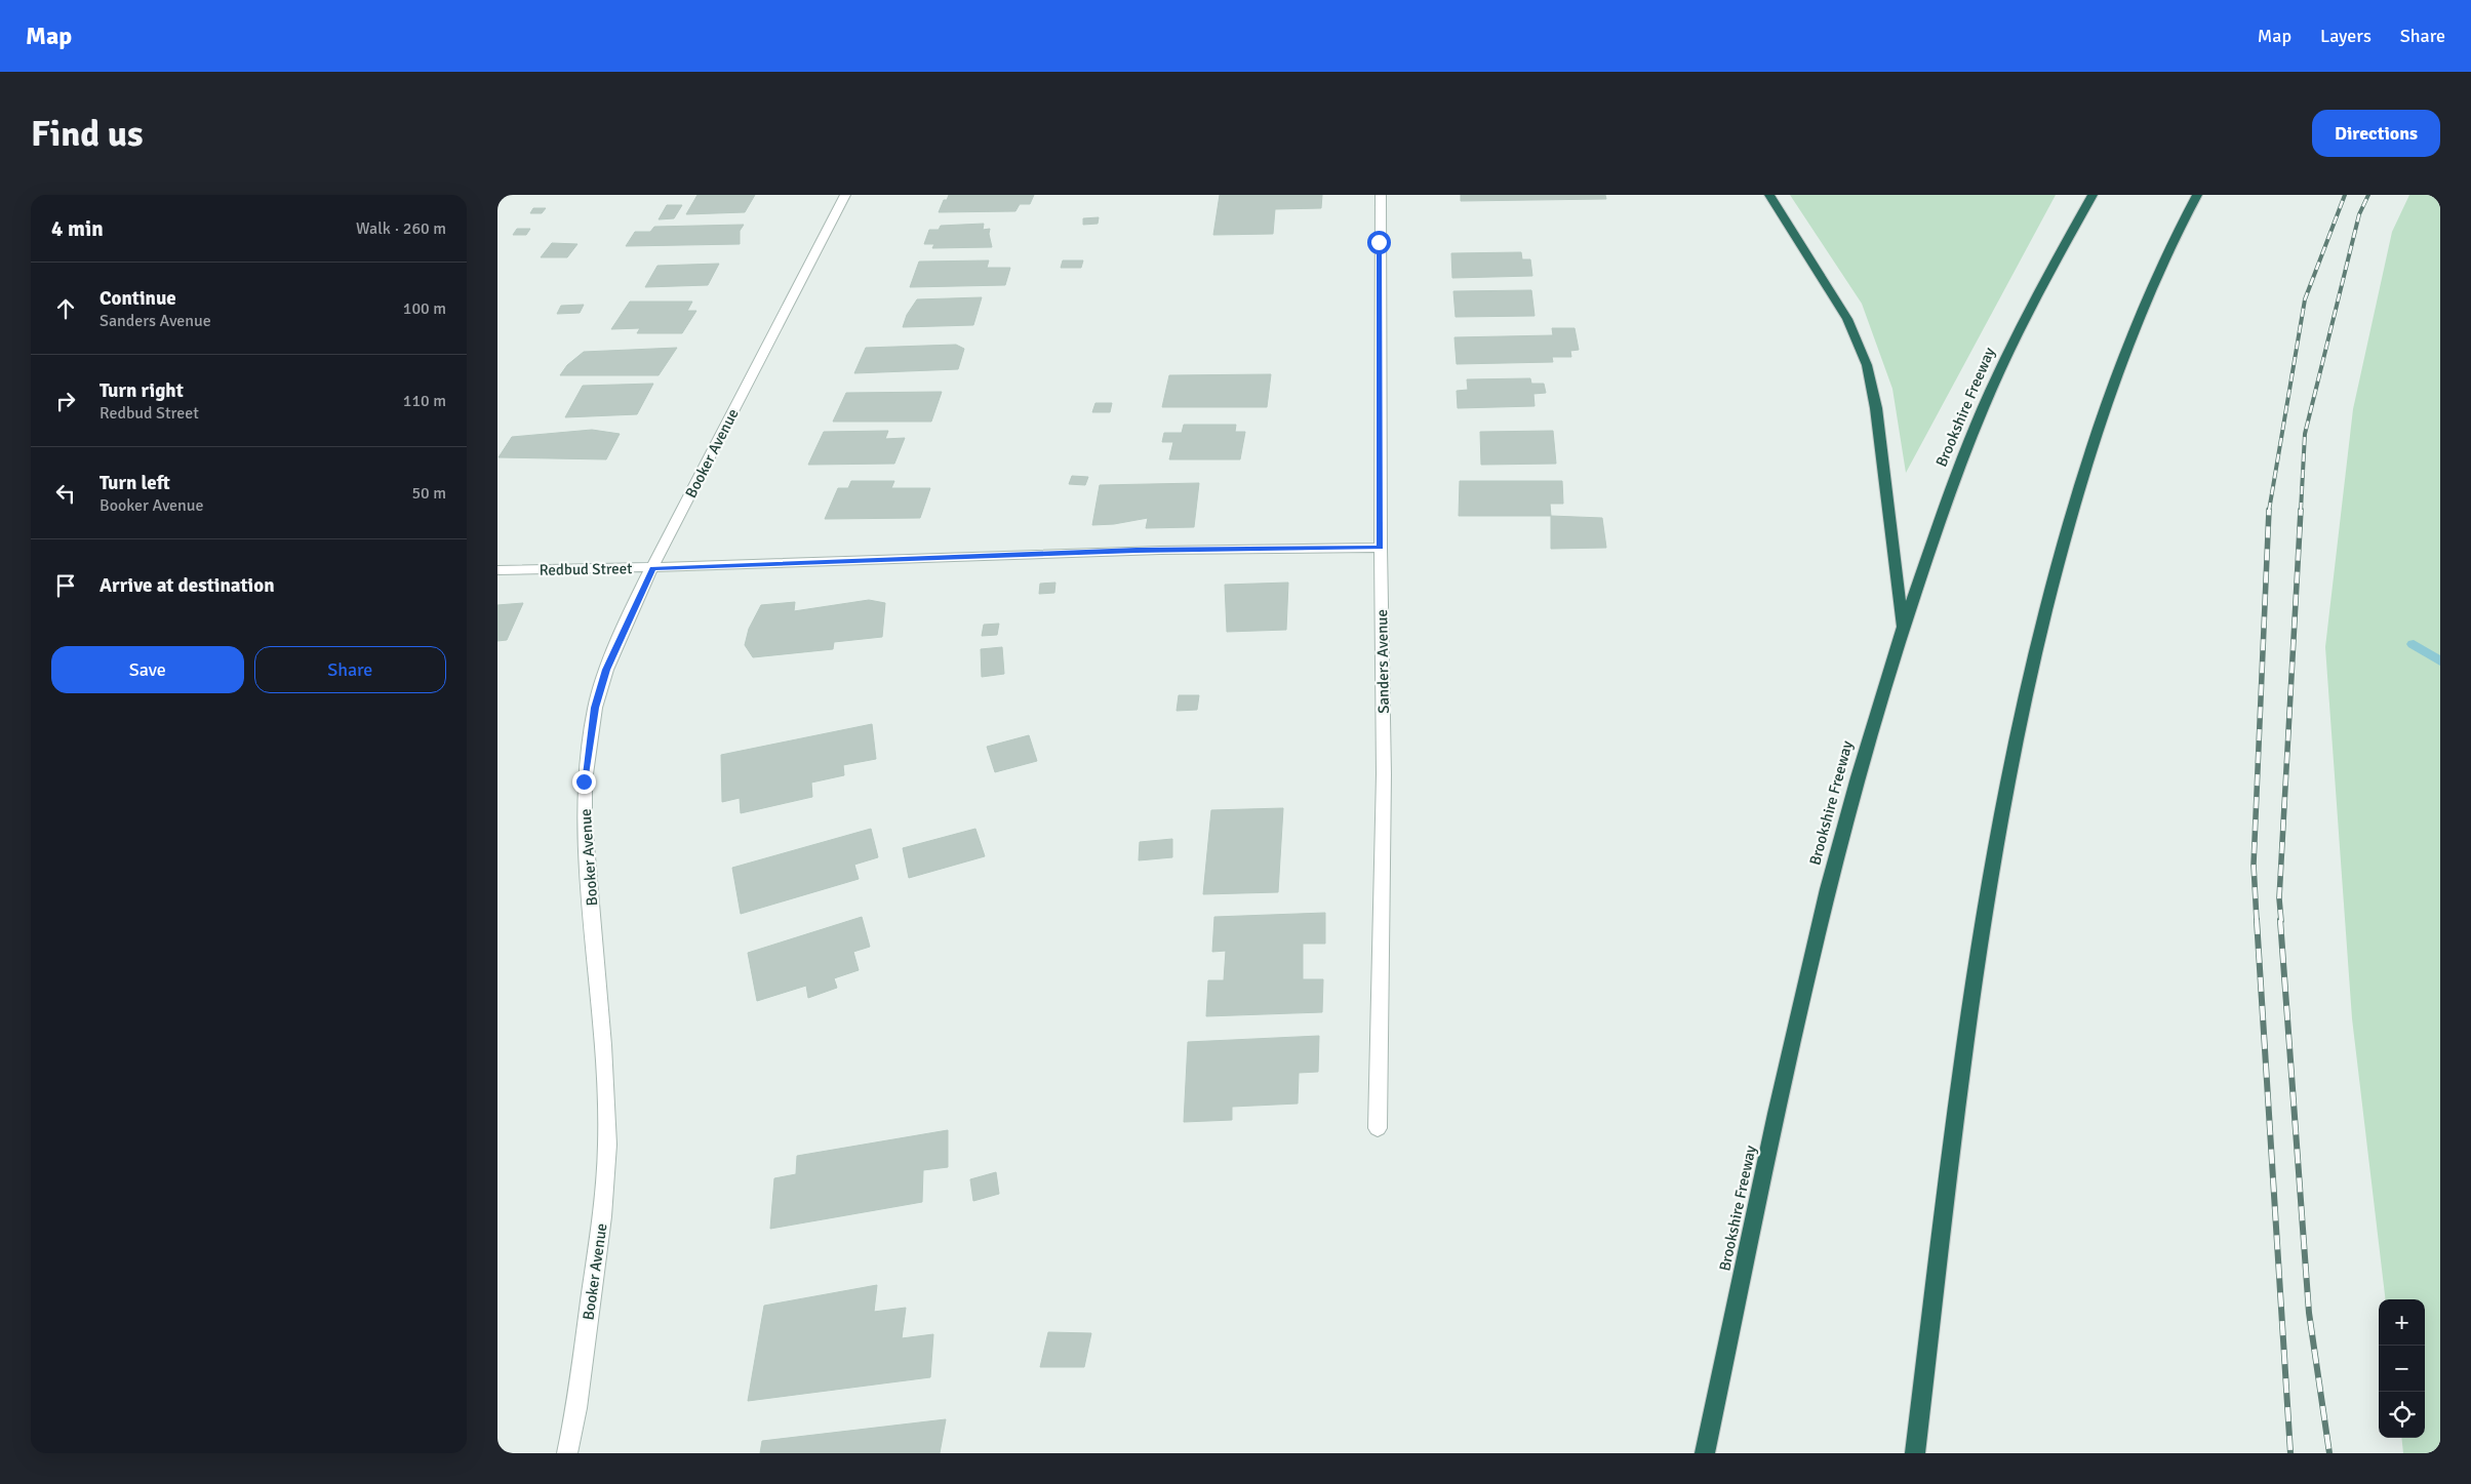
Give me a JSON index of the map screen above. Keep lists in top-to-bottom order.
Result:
{
  "streets": {
    "highway": ["Brookshire Freeway"],
    "street": ["Booker Avenue", "Redbud Street", "Sanders Avenue"]
  },
  "crossings": [
    ["Booker Avenue", "Redbud Street"],
    ["Redbud Street", "Sanders Avenue"]
  ],
  "page": {
    "header": "Map",
    "nav": ["Map", "Layers", "Share"],
    "buttons": [
      "Directions",
      ["Save", "Share"]
    ],
    "title": "Find us",
    "heading": ["4 min", "Walk · 260 m"],
    "list": [
      ["Continue", "Sanders Avenue", "100 m"],
      ["Turn right", "Redbud Street", "110 m"],
      ["Turn left", "Booker Avenue", "50 m"],
      "Arrive at destination"
    ],
    "map_buttons": ["+", "−"]
  }
}
